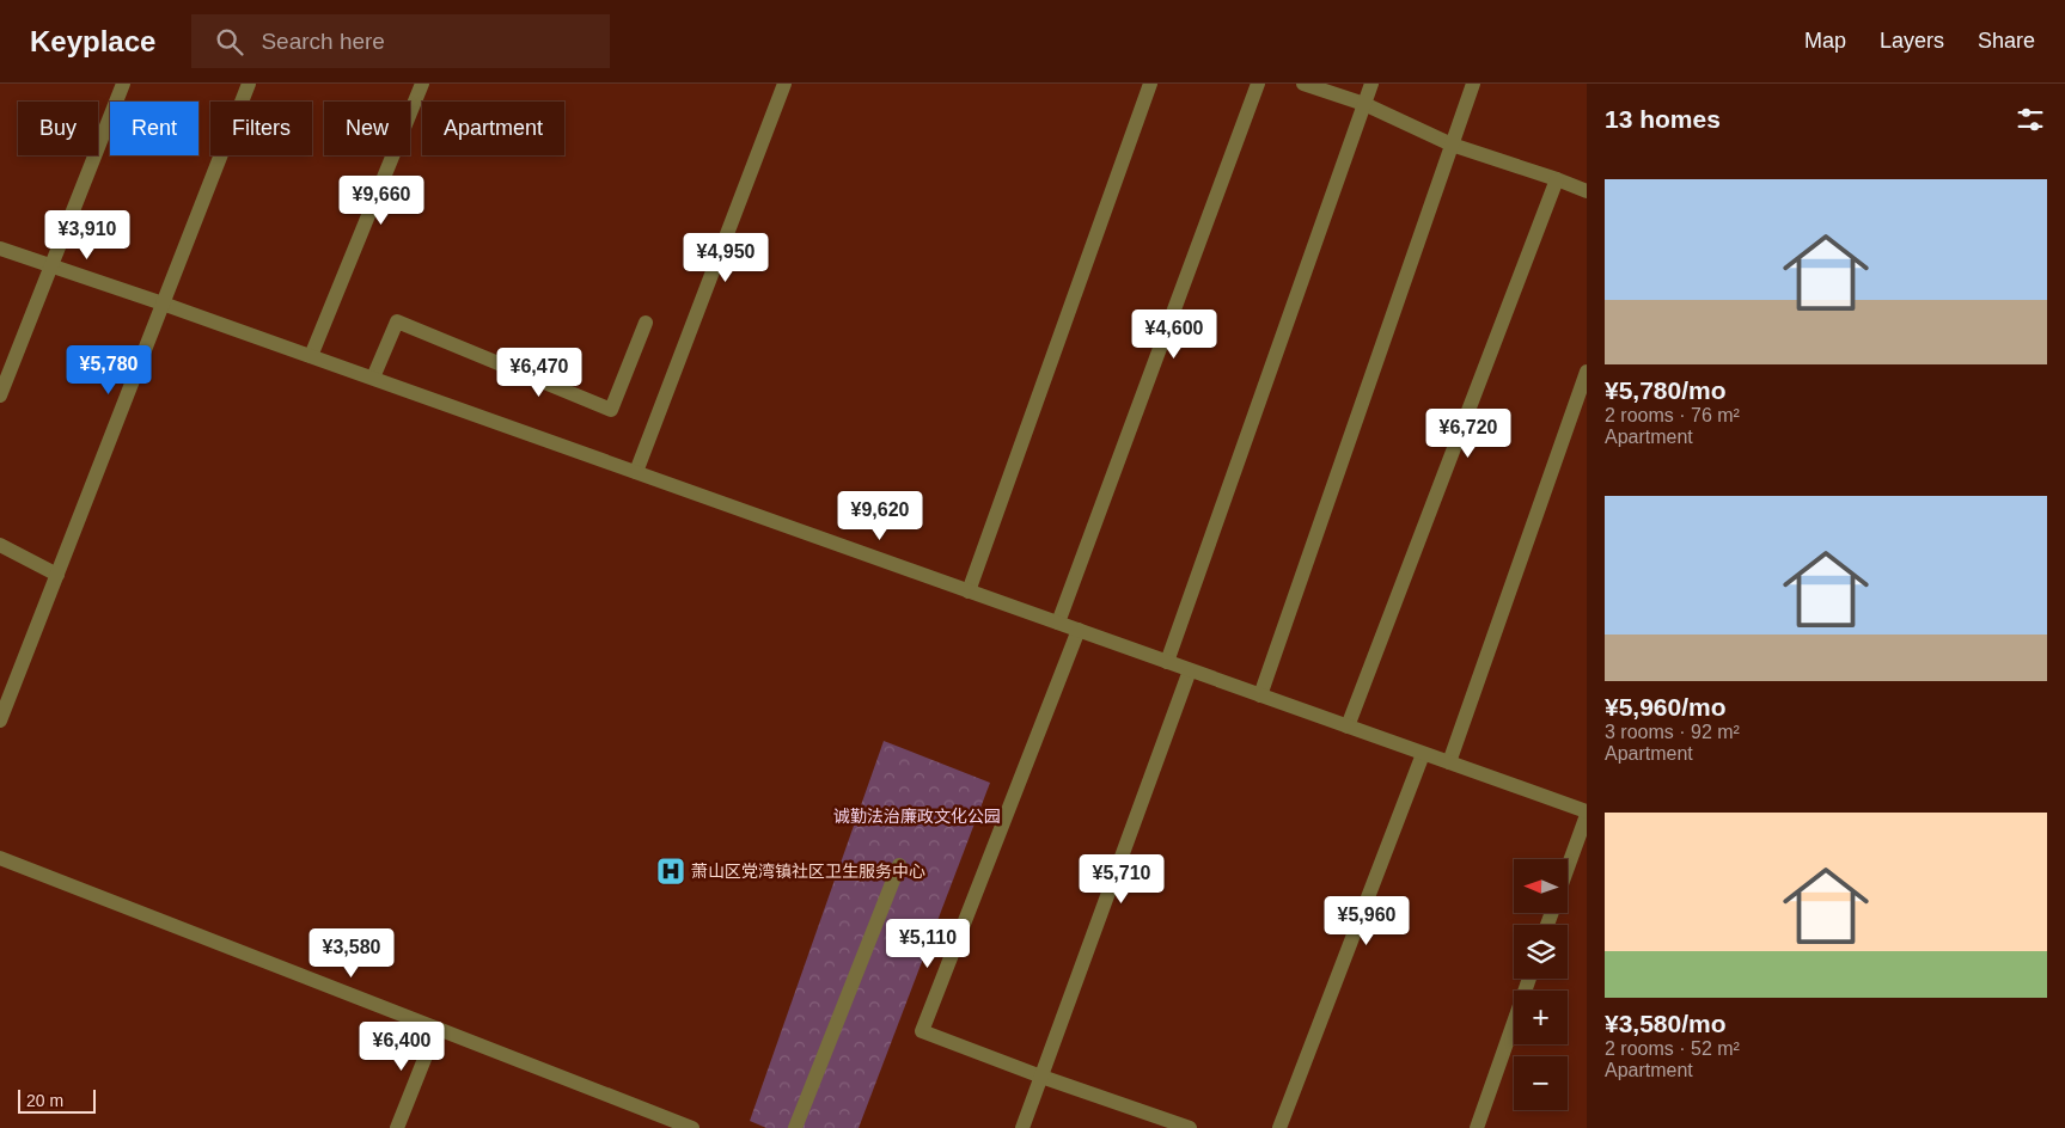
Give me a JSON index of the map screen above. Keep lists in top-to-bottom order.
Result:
{
  "parks": ["诚勤法治廉政文化公园"],
  "places": {
    "hospital": ["萧山区党湾镇社区卫生服务中心"]
  },
  "scale_bar": "20 m",
  "north": "left",
  "page": {
    "header": "Keyplace",
    "search": "Search here",
    "nav": ["Map", "Layers", "Share"],
    "heading": "13 homes",
    "chip": [
      "Buy",
      "Rent",
      "Filters",
      "New",
      "Apartment"
    ],
    "list": [
      {
        "name": "¥5,780/mo",
        "note": "2 rooms · 76 m² · Apartment"
      },
      {
        "name": "¥5,960/mo",
        "note": "3 rooms · 92 m² · Apartment"
      },
      {
        "name": "¥3,580/mo",
        "note": "2 rooms · 52 m² · Apartment"
      }
    ],
    "price": [
      "¥9,660",
      "¥3,910",
      "¥4,950",
      "¥4,600",
      "¥5,780",
      "¥6,470",
      "¥6,720",
      "¥9,620",
      "¥5,710",
      "¥5,960",
      "¥5,110",
      "¥3,580",
      "¥6,400"
    ],
    "map_buttons": ["+", "−"],
    "scale": "20 m"
  }
}
